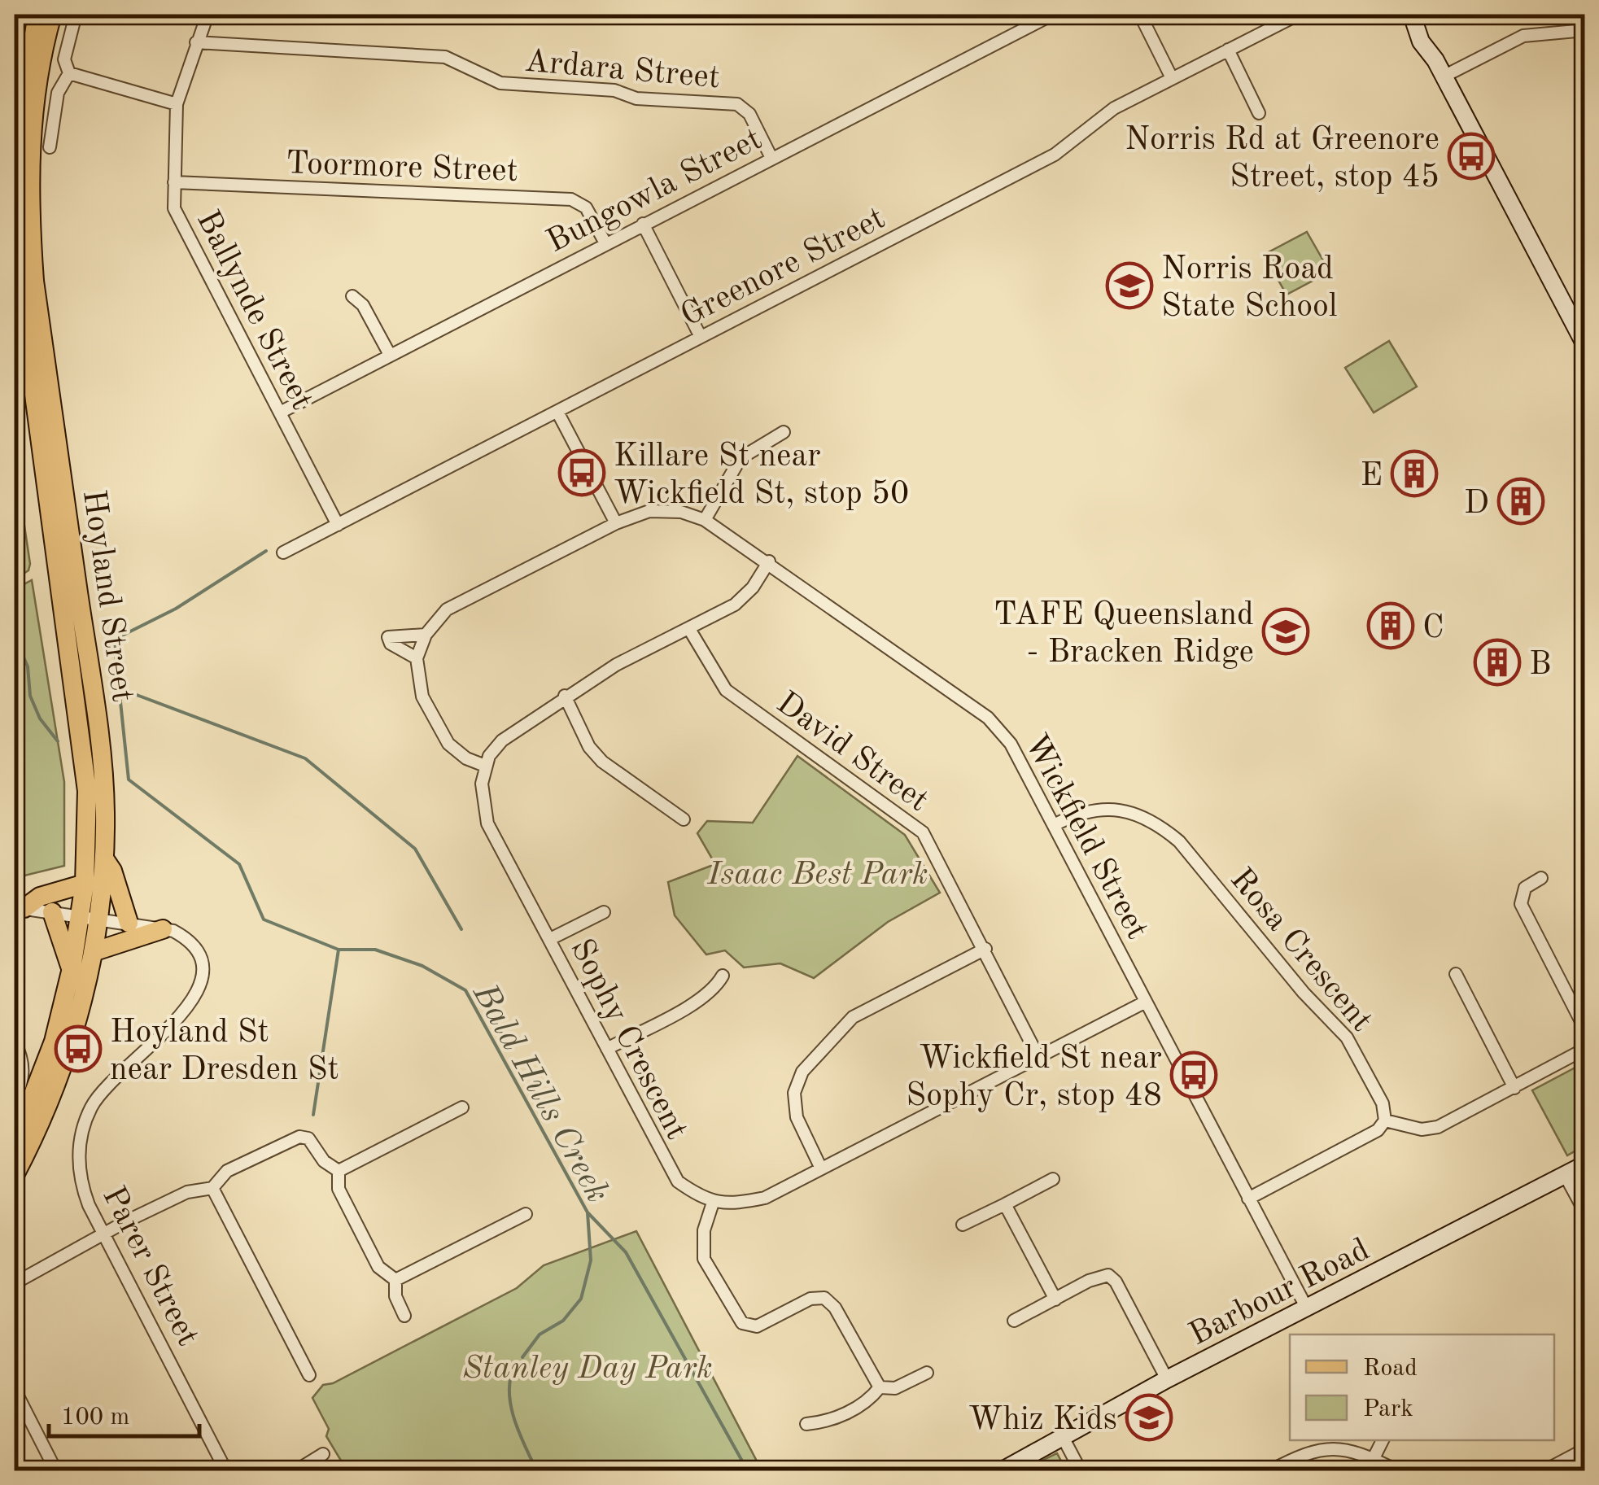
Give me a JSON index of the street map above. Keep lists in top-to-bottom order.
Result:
{
  "streets": {
    "main road": ["Hoyland Street"],
    "street": [
      "Ardara Street",
      "Toormore Street",
      "Bungowla Street",
      "Greenore Street",
      "Ballynde Street",
      "David Street",
      "Wickfield Street",
      "Rosa Crescent",
      "Sophy Crescent",
      "Parer Street",
      "Barbour Road"
    ]
  },
  "crossings": [
    ["Ardara Street", "Bungowla Street"],
    ["Ardara Street", "Ballynde Street"],
    ["Toormore Street", "Bungowla Street"],
    ["Toormore Street", "Ballynde Street"],
    ["Bungowla Street", "Ballynde Street"],
    ["Greenore Street", "Ballynde Street"],
    ["Hoyland Street", "Parer Street"],
    ["Wickfield Street", "Rosa Crescent"],
    ["Wickfield Street", "Barbour Road"]
  ],
  "water": ["Bald Hills Creek"],
  "parks": ["Isaac Best Park", "Stanley Day Park"],
  "places": {
    "bus stop": [
      "Norris Rd at Greenore Street, stop 45",
      "Killare St near Wickfield St, stop 50",
      "Hoyland St near Dresden St",
      "Wickfield St near Sophy Cr, stop 48"
    ],
    "school or university": ["Norris Road State School", "TAFE Queensland - Bracken Ridge", "Whiz Kids"],
    "building": [
      "E",
      "D",
      "C",
      "B"
    ]
  },
  "legend": ["Road", "Park"],
  "scale_bar": "100 m"
}
